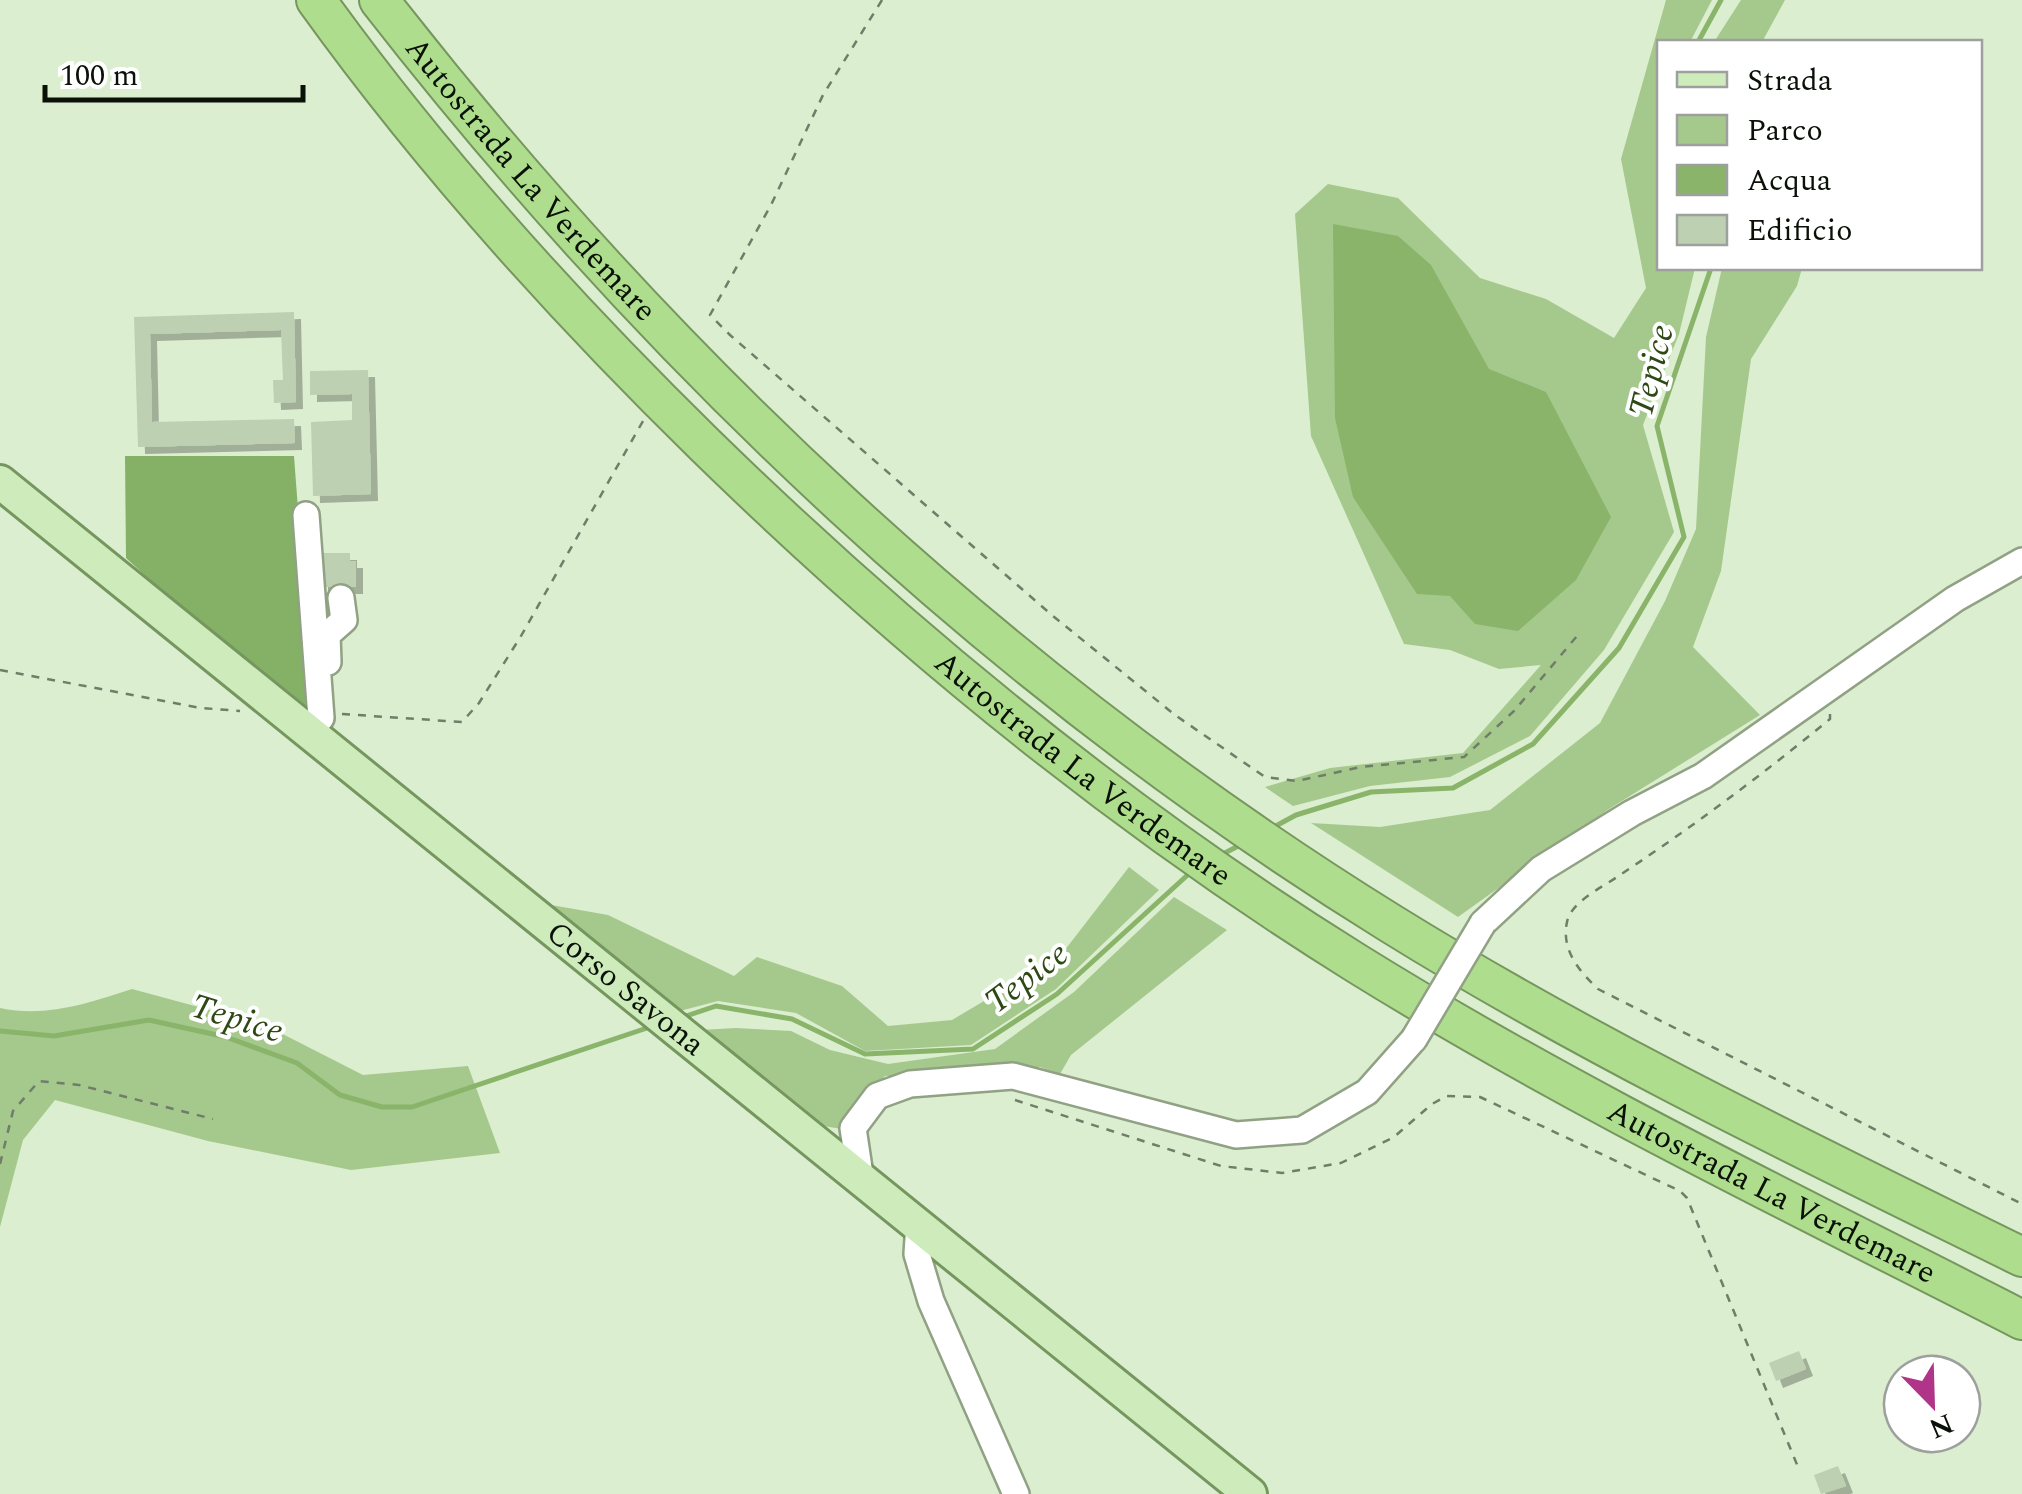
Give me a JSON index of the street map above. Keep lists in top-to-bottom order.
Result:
{
  "streets": {
    "highway": ["Autostrada La Verdemare"],
    "main road": ["Corso Savona"]
  },
  "water": ["Tepice"],
  "legend": [
    "Strada",
    "Parco",
    "Acqua",
    "Edificio"
  ],
  "scale_bar": "100 m",
  "north": "bottom right"
}
